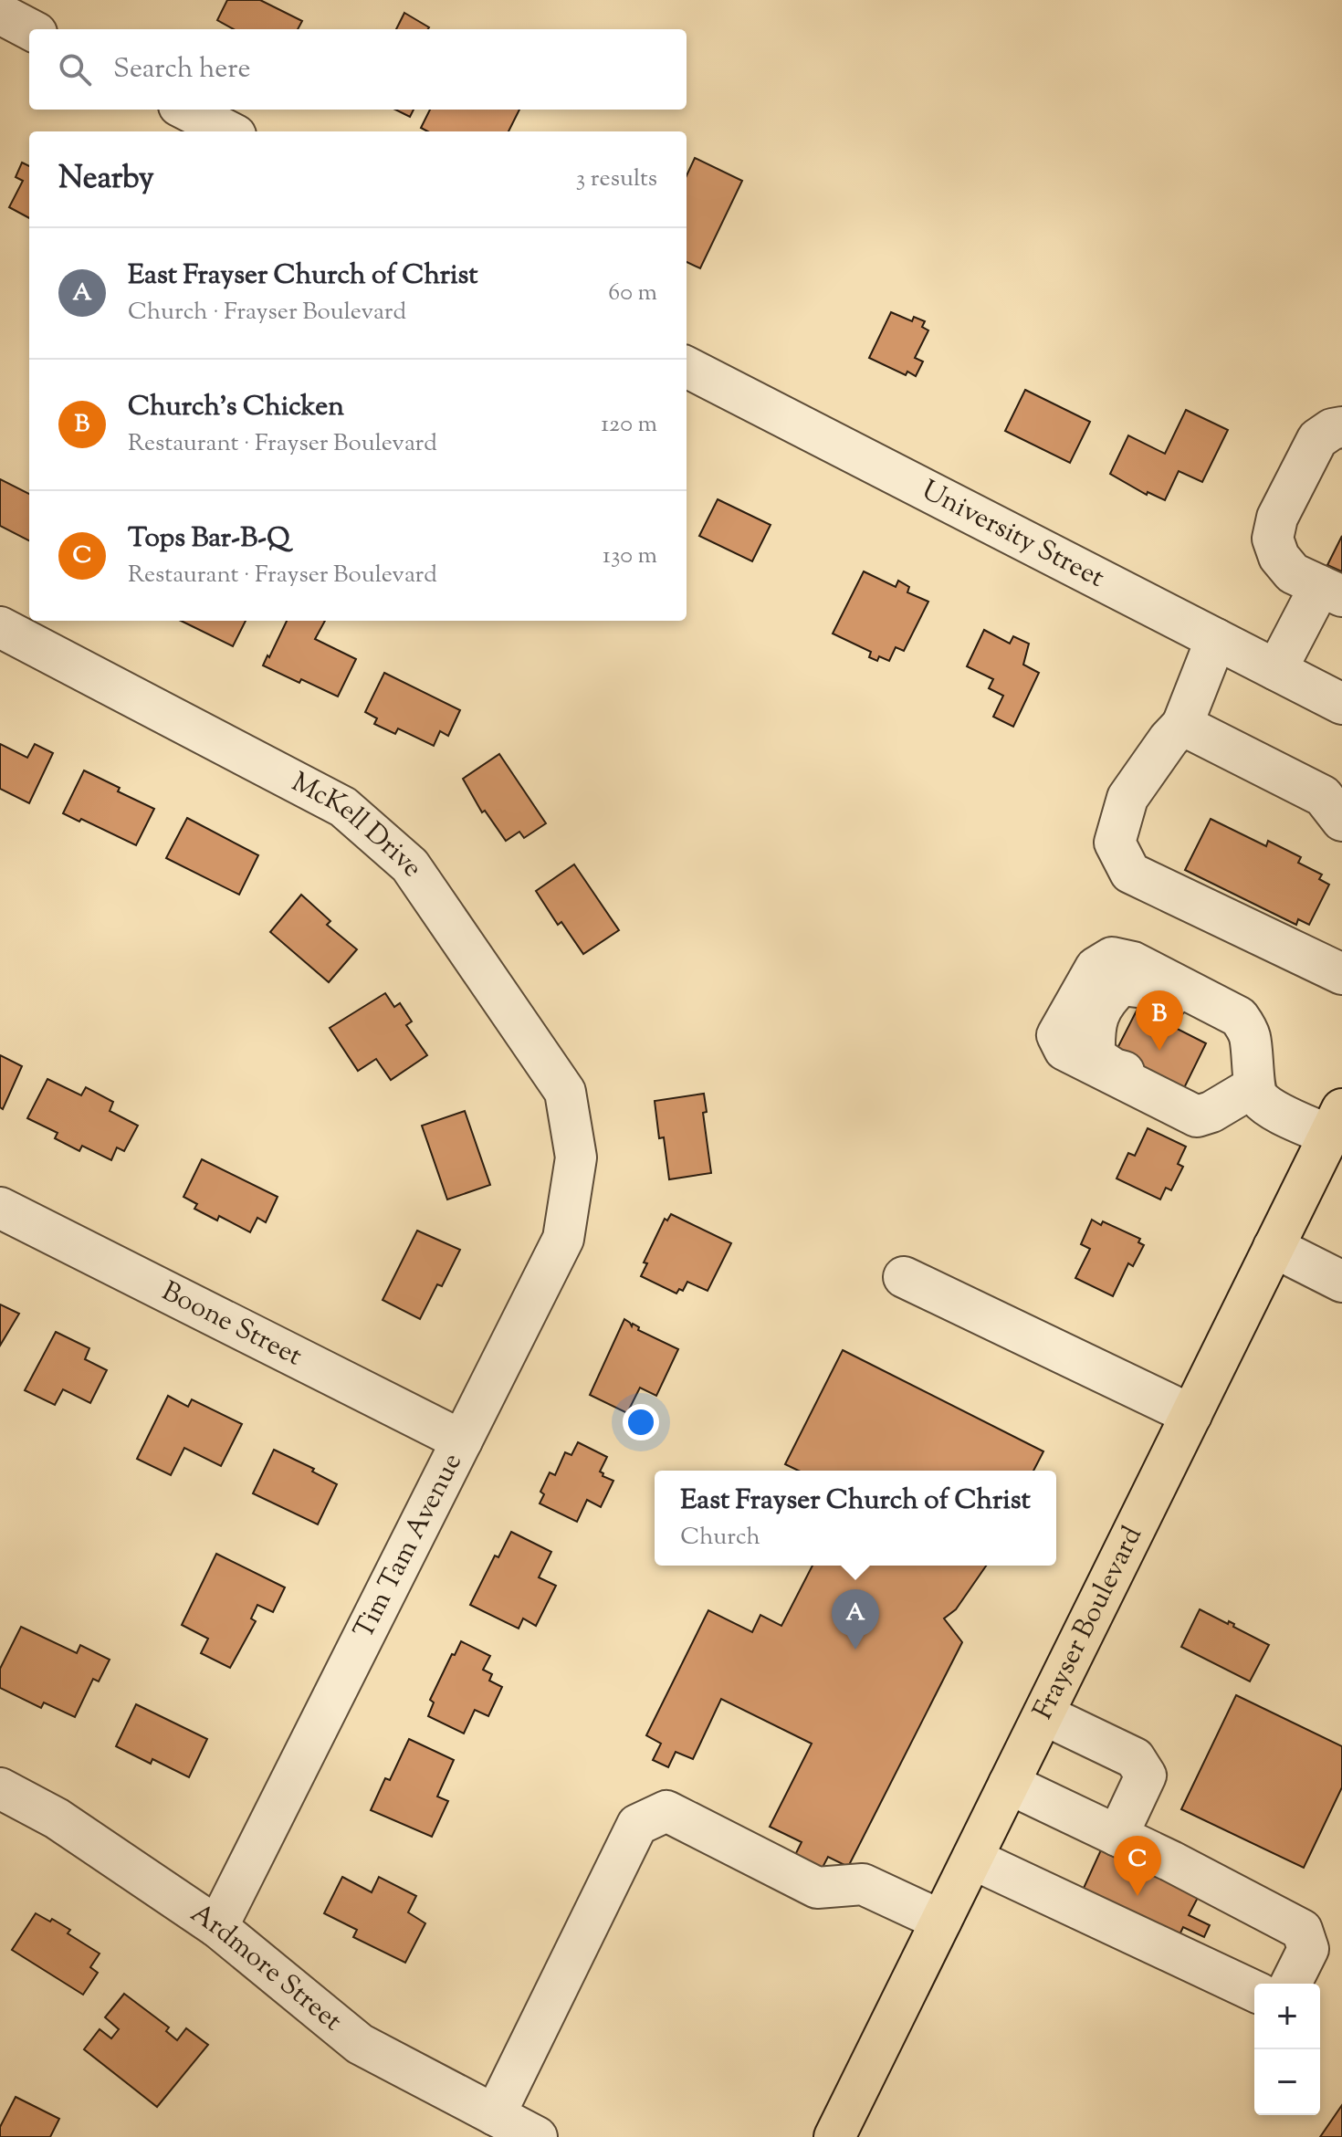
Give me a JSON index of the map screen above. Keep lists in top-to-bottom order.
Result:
{
  "streets": {
    "main road": ["Frayser Boulevard"],
    "street": [
      "University Street",
      "McKell Drive",
      "Boone Street",
      "Tim Tam Avenue",
      "Ardmore Street"
    ]
  },
  "crossings": [
    ["McKell Drive", "Tim Tam Avenue"],
    ["Boone Street", "Tim Tam Avenue"],
    ["Tim Tam Avenue", "Ardmore Street"]
  ],
  "page": {
    "search": "Search here",
    "heading": ["Nearby", "3 results"],
    "list": [
      {
        "mark": "A",
        "name": "East Frayser Church of Christ",
        "note": "Church · Frayser Boulevard",
        "value": "60 m"
      },
      {
        "mark": "B",
        "name": "Church's Chicken",
        "note": "Restaurant · Frayser Boulevard",
        "value": "120 m"
      },
      {
        "mark": "C",
        "name": "Tops Bar-B-Q",
        "note": "Restaurant · Frayser Boulevard",
        "value": "130 m"
      }
    ],
    "pins": ["B", "A", "C"],
    "popup": ["East Frayser Church of Christ", "Church"],
    "map_buttons": ["+", "−"]
  }
}
